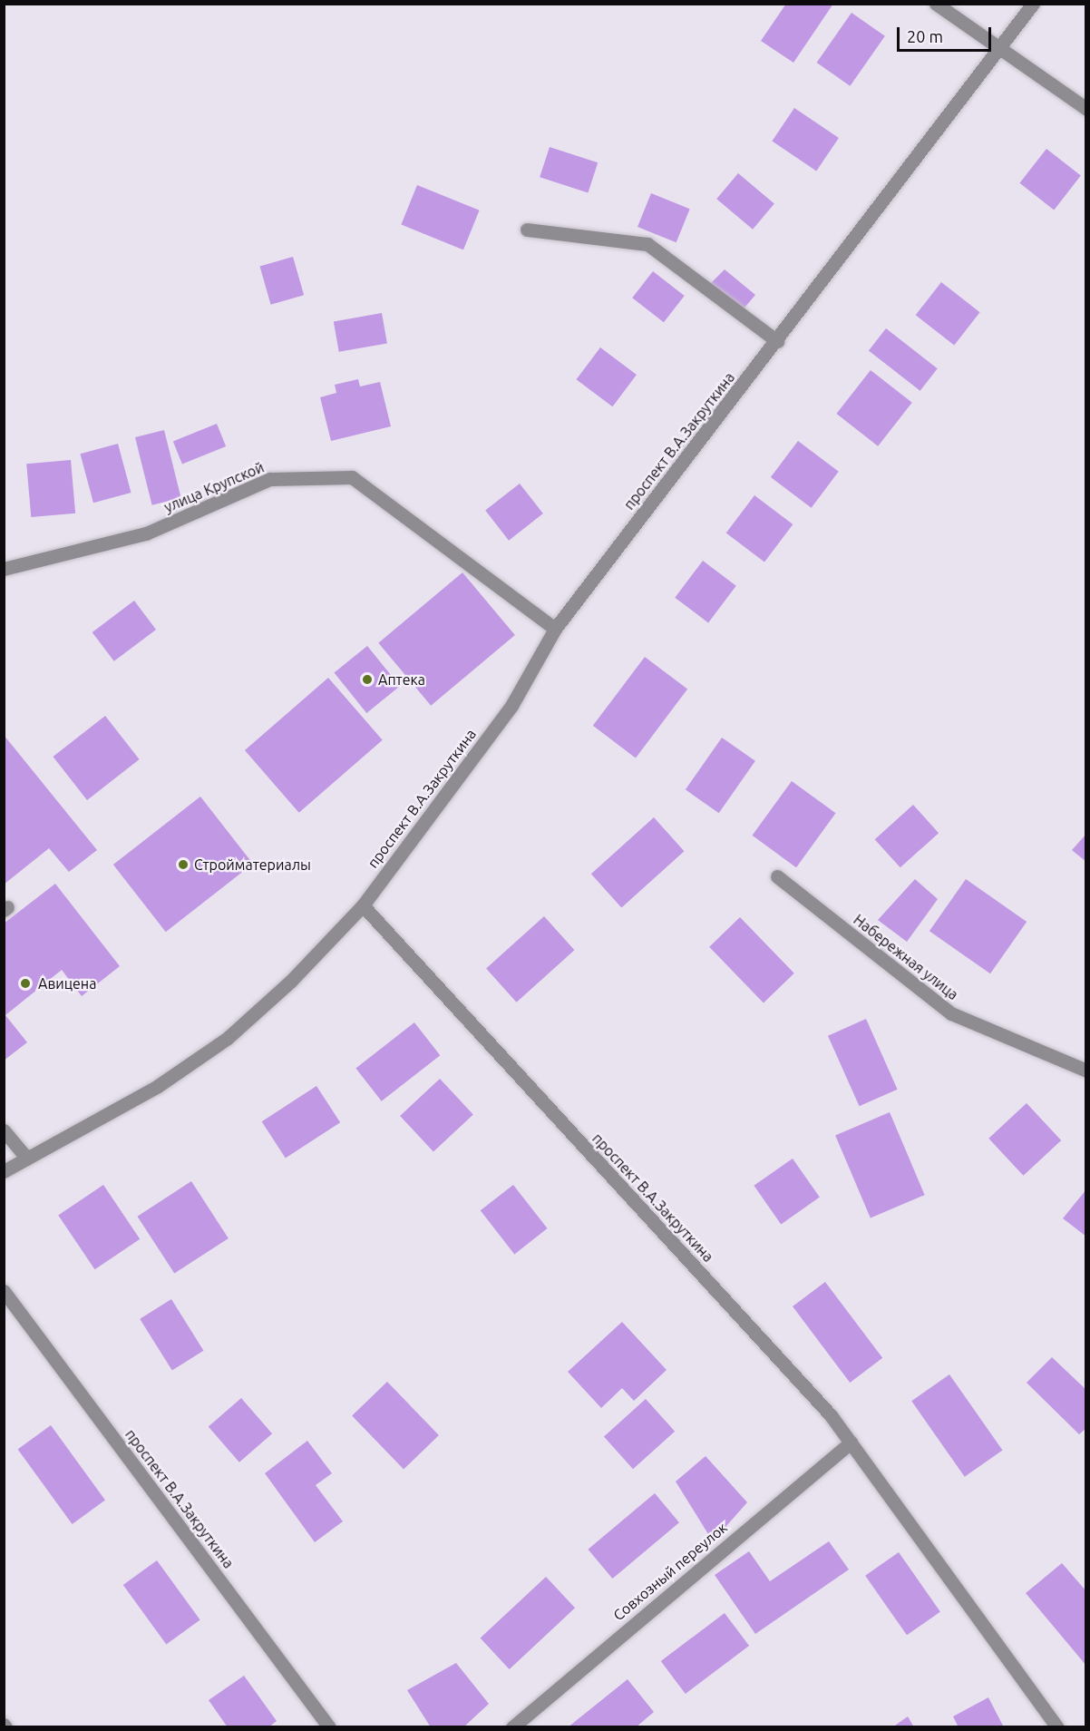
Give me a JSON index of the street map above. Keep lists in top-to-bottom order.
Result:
{
  "streets": {
    "street": [
      "проспект В.А.Закруткина",
      "улица Крупской",
      "Набережная улица",
      "Совхозный переулок"
    ]
  },
  "crossings": [
    ["проспект В.А.Закруткина", "улица Крупской"],
    ["проспект В.А.Закруткина", "Совхозный переулок"]
  ],
  "places": ["Аптека", "Стройматериалы", "Авицена"],
  "scale_bar": "20 m"
}
